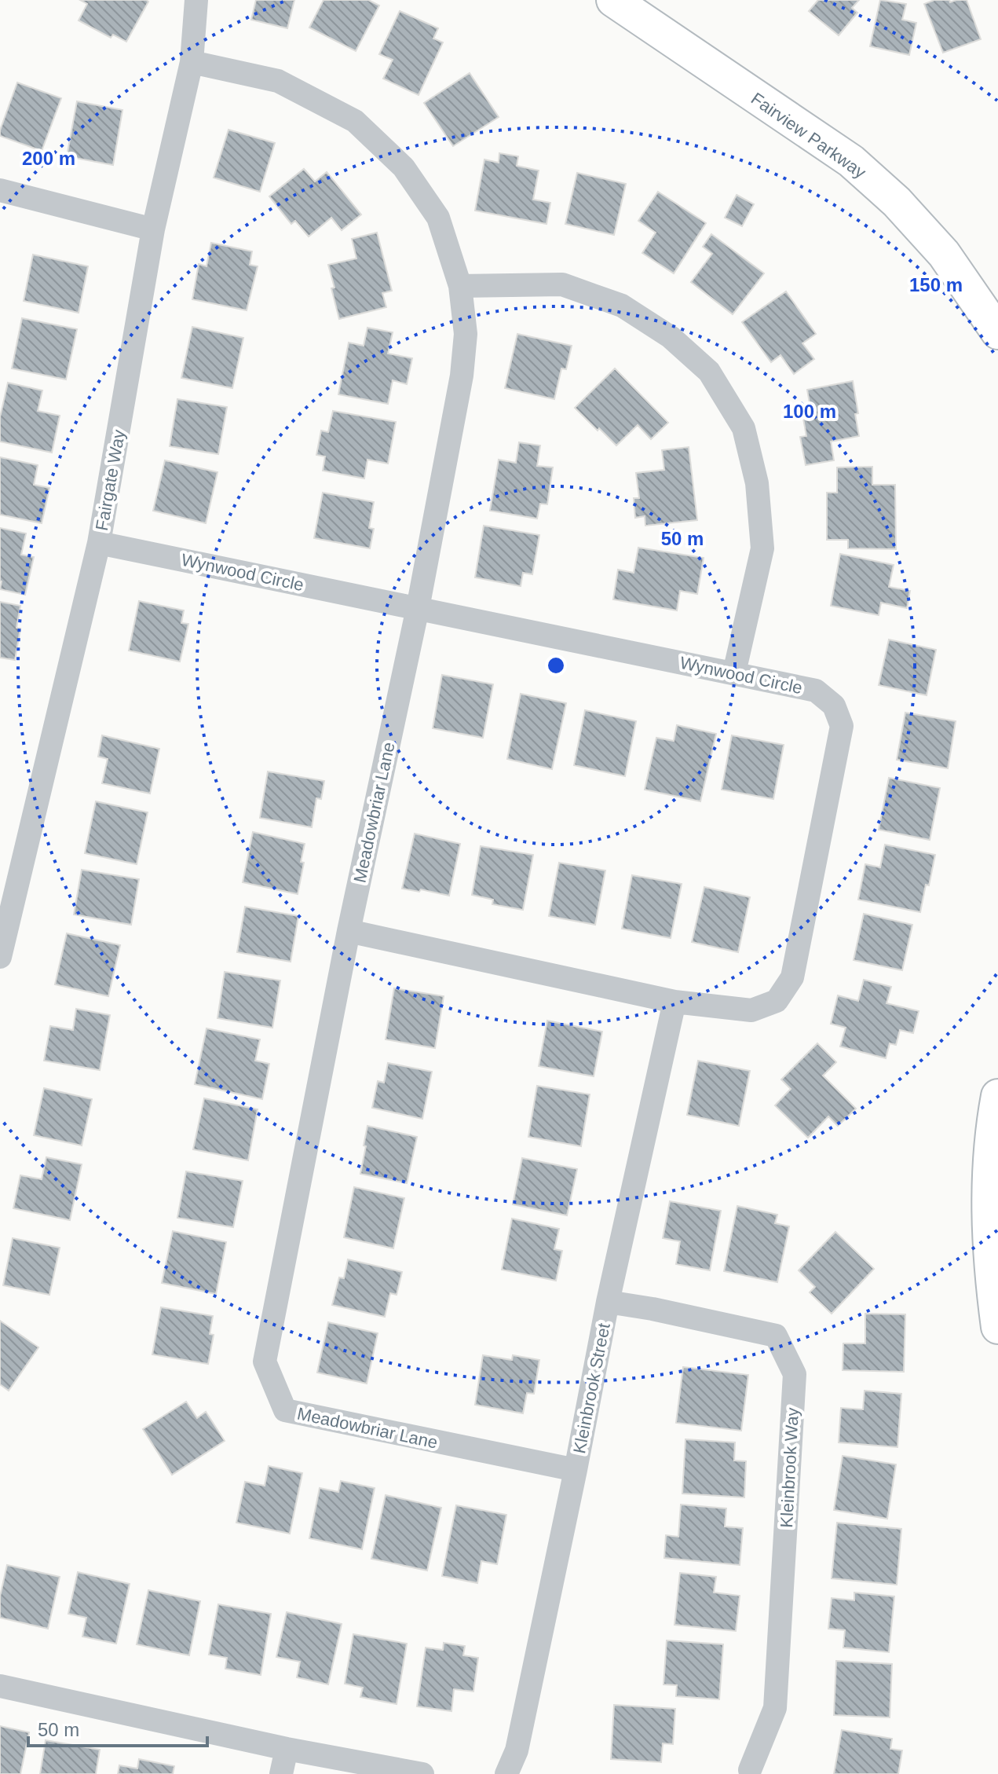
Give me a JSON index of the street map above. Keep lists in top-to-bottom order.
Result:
{
  "streets": {
    "main road": ["Fairview Parkway"],
    "street": [
      "Fairgate Way",
      "Wynwood Circle",
      "Meadowbriar Lane",
      "Kleinbrook Street",
      "Kleinbrook Way"
    ]
  },
  "crossings": [
    ["Fairgate Way", "Wynwood Circle"],
    ["Fairgate Way", "Meadowbriar Lane"],
    ["Wynwood Circle", "Meadowbriar Lane"],
    ["Wynwood Circle", "Kleinbrook Street"],
    ["Meadowbriar Lane", "Kleinbrook Street"],
    ["Kleinbrook Street", "Kleinbrook Way"]
  ],
  "scale_bar": "50 m",
  "rings": [
    "200 m",
    "150 m",
    "100 m",
    "50 m"
  ]
}
